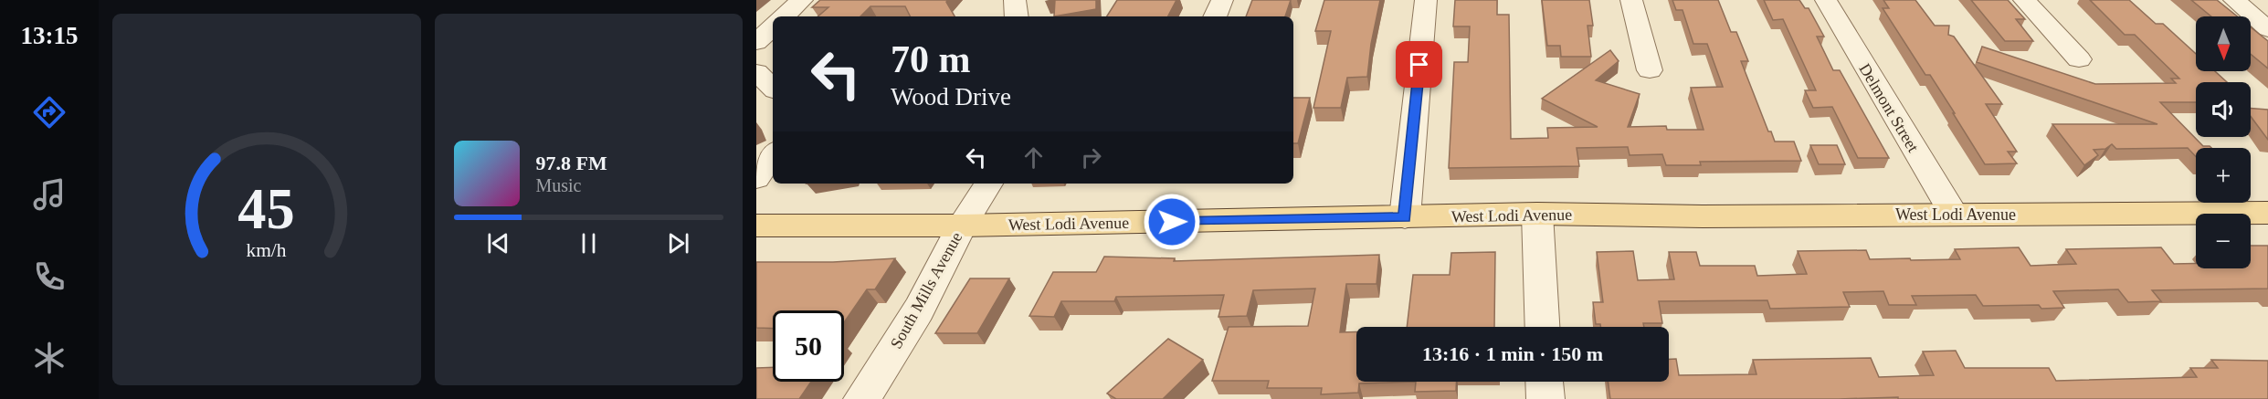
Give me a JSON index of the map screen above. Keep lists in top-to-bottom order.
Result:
{
  "streets": {
    "main road": ["West Lodi Avenue"],
    "street": ["Delmont Street", "South Mills Avenue"]
  },
  "crossings": [
    ["Delmont Street", "West Lodi Avenue"],
    ["West Lodi Avenue", "South Mills Avenue"]
  ],
  "north": "bottom",
  "page": {
    "tabs": "13:15",
    "map_buttons": ["+", "−"],
    "turn": ["70 m", "Wood Drive"],
    "song": ["97.8 FM", "Music"],
    "limit": "50",
    "trip": "13:16 · 1 min · 150 m",
    "gauge": ["45", "km/h"]
  }
}
